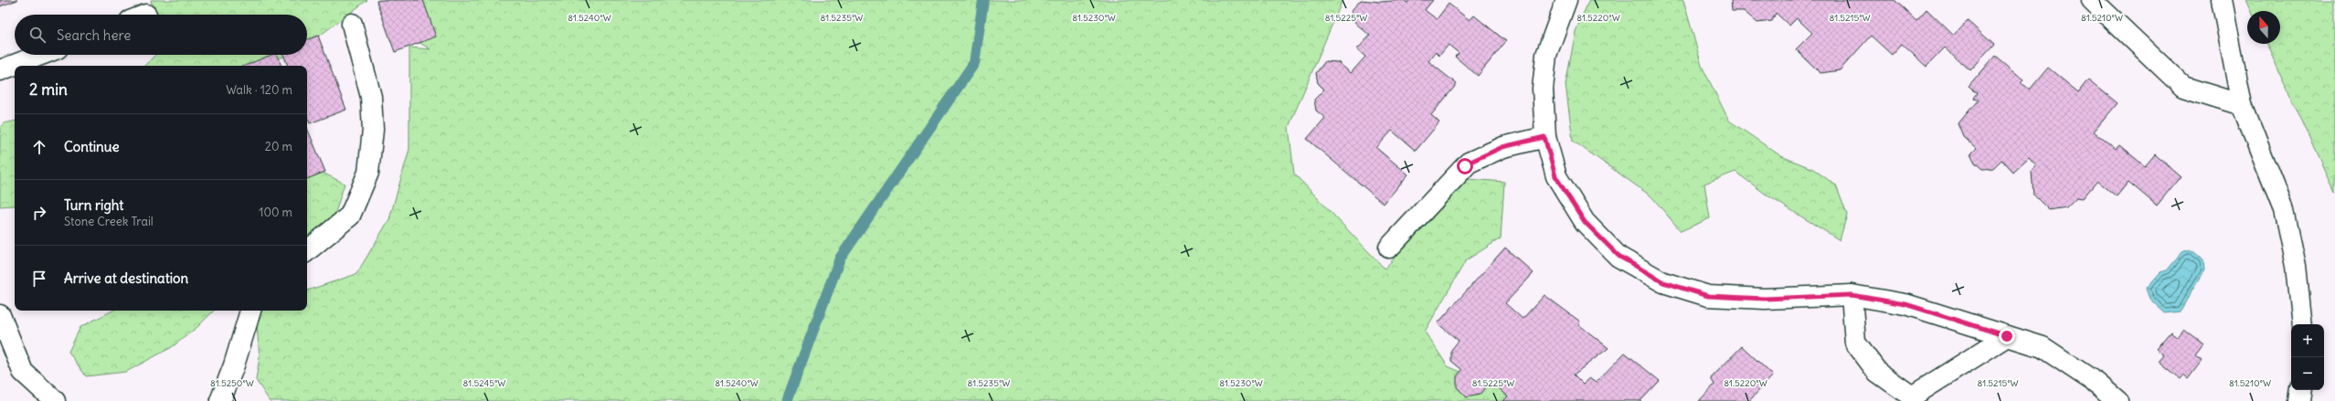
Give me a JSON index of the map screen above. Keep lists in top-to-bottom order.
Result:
{
  "north": "top",
  "page": {
    "search": "Search here",
    "heading": ["2 min", "Walk · 120 m"],
    "list": [
      ["Continue", "20 m"],
      ["Turn right", "Stone Creek Trail", "100 m"],
      "Arrive at destination"
    ],
    "map_buttons": ["+", "−"]
  },
  "coordinates": [
    "81.5240°W",
    "81.5235°W",
    "81.5225°W",
    "81.5220°W",
    "81.5230°W",
    "81.5215°W",
    "81.5210°W",
    "81.5250°W",
    "81.5245°W"
  ]
}
